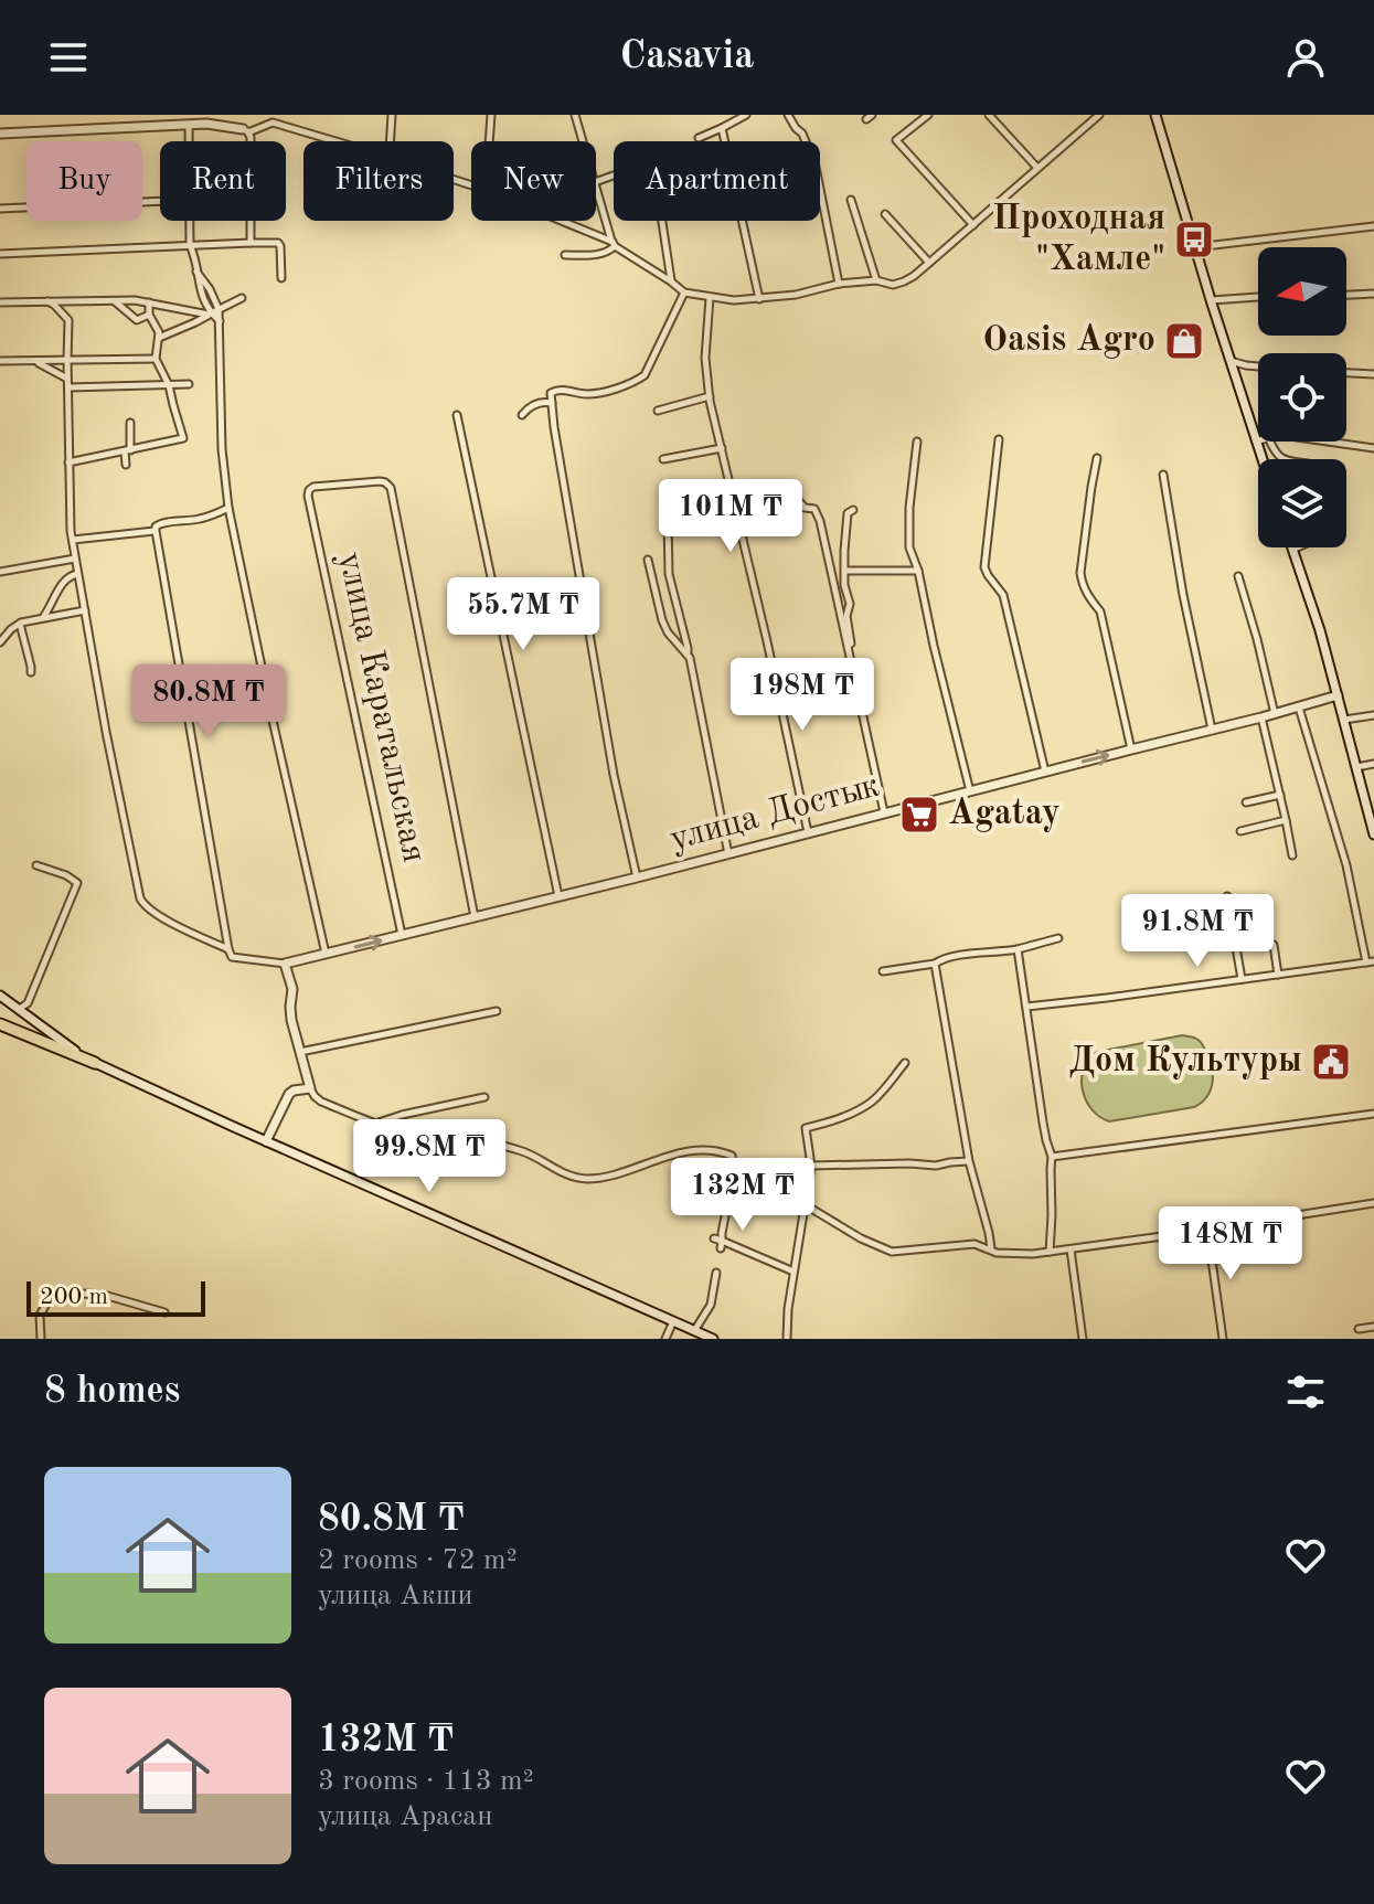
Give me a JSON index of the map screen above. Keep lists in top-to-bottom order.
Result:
{
  "streets": {
    "street": ["улица Каратальская", "улица Достык"]
  },
  "crossings": [
    ["улица Каратальская", "улица Достык"]
  ],
  "places": {
    "bus stop": ["Проходная \"Хамле\""],
    "shop": ["Oasis Agro"],
    "supermarket": ["Agatay"],
    "public building": ["Дом Культуры"]
  },
  "scale_bar": "200 m",
  "north": "left",
  "page": {
    "header": "Casavia",
    "chip": [
      "Buy",
      "Rent",
      "Filters",
      "New",
      "Apartment"
    ],
    "price": [
      "101M ₸",
      "55.7M ₸",
      "198M ₸",
      "80.8M ₸",
      "91.8M ₸",
      "99.8M ₸",
      "132M ₸",
      "148M ₸"
    ],
    "scale": "200 m",
    "heading": "8 homes",
    "list": [
      {
        "name": "80.8M ₸",
        "note": "2 rooms · 72 m² · улица Акши"
      },
      {
        "name": "132M ₸",
        "note": "3 rooms · 113 m² · улица Арасан"
      }
    ]
  }
}
